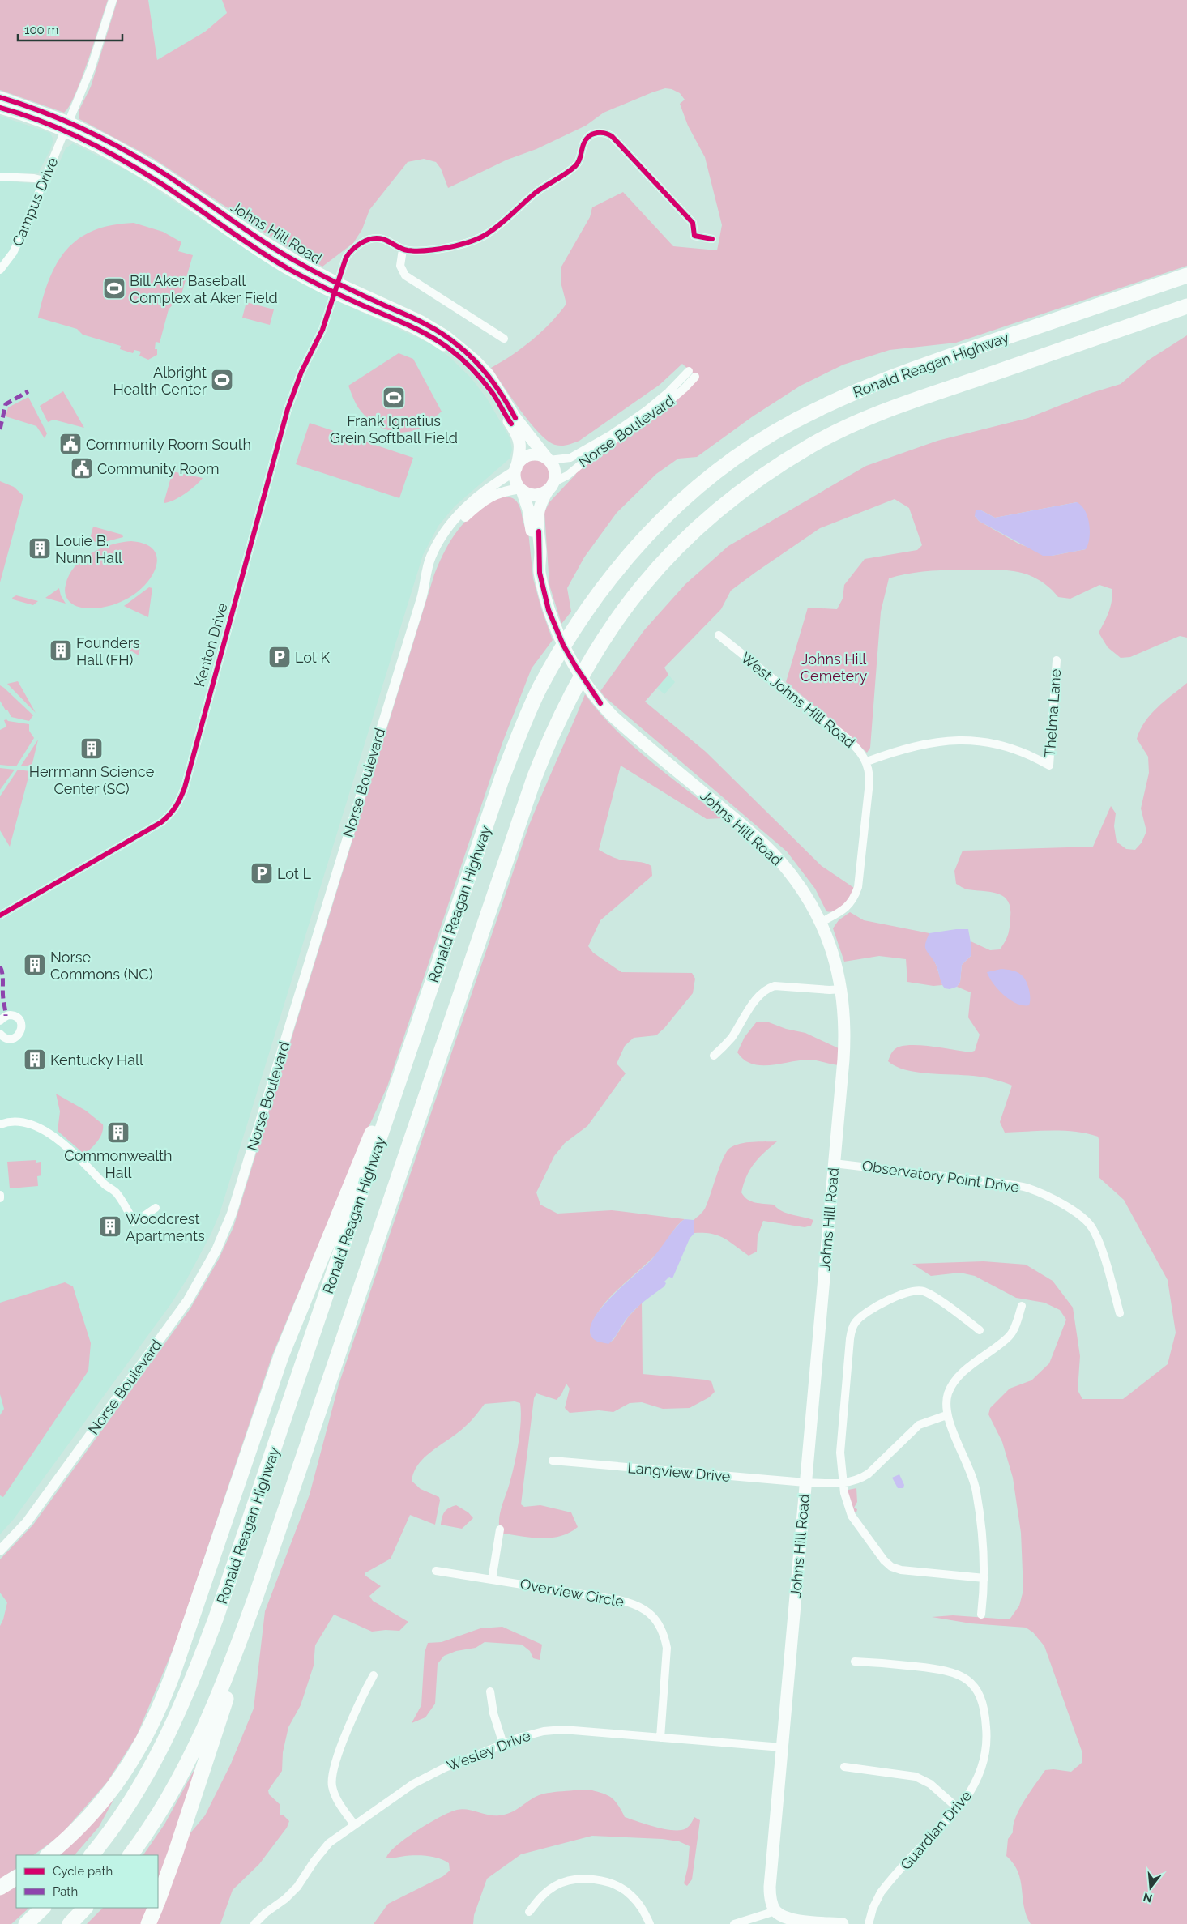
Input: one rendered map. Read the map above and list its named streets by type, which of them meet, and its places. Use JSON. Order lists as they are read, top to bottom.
{
  "streets": {
    "highway": ["Ronald Reagan Highway"],
    "main road": ["Johns Hill Road"],
    "street": [
      "Campus Drive",
      "Norse Boulevard",
      "Kenton Drive",
      "West Johns Hill Road",
      "Thelma Lane",
      "Observatory Point Drive",
      "Langview Drive",
      "Overview Circle",
      "Wesley Drive",
      "Guardian Drive"
    ]
  },
  "crossings": [
    ["Campus Drive", "Johns Hill Road"],
    ["Johns Hill Road", "Norse Boulevard"],
    ["Johns Hill Road", "Kenton Drive"],
    ["Johns Hill Road", "West Johns Hill Road"],
    ["Johns Hill Road", "Observatory Point Drive"],
    ["Johns Hill Road", "Langview Drive"],
    ["Johns Hill Road", "Wesley Drive"],
    ["West Johns Hill Road", "Thelma Lane"],
    ["Overview Circle", "Wesley Drive"]
  ],
  "parks": ["Johns Hill Cemetery"],
  "places": {
    "sports": ["Bill Aker Baseball Complex at Aker Field", "Albright Health Center", "Frank Ignatius Grein Softball Field"],
    "public building": ["Community Room South", "Community Room"],
    "building": [
      "Louie B. Nunn Hall",
      "Founders Hall (FH)",
      "Herrmann Science Center (SC)",
      "Norse Commons (NC)",
      "Kentucky Hall",
      "Commonwealth Hall",
      "Woodcrest Apartments"
    ],
    "parking": ["Lot K", "Lot L"]
  },
  "legend": ["Cycle path", "Path"],
  "scale_bar": "100 m",
  "north": "bottom"
}
